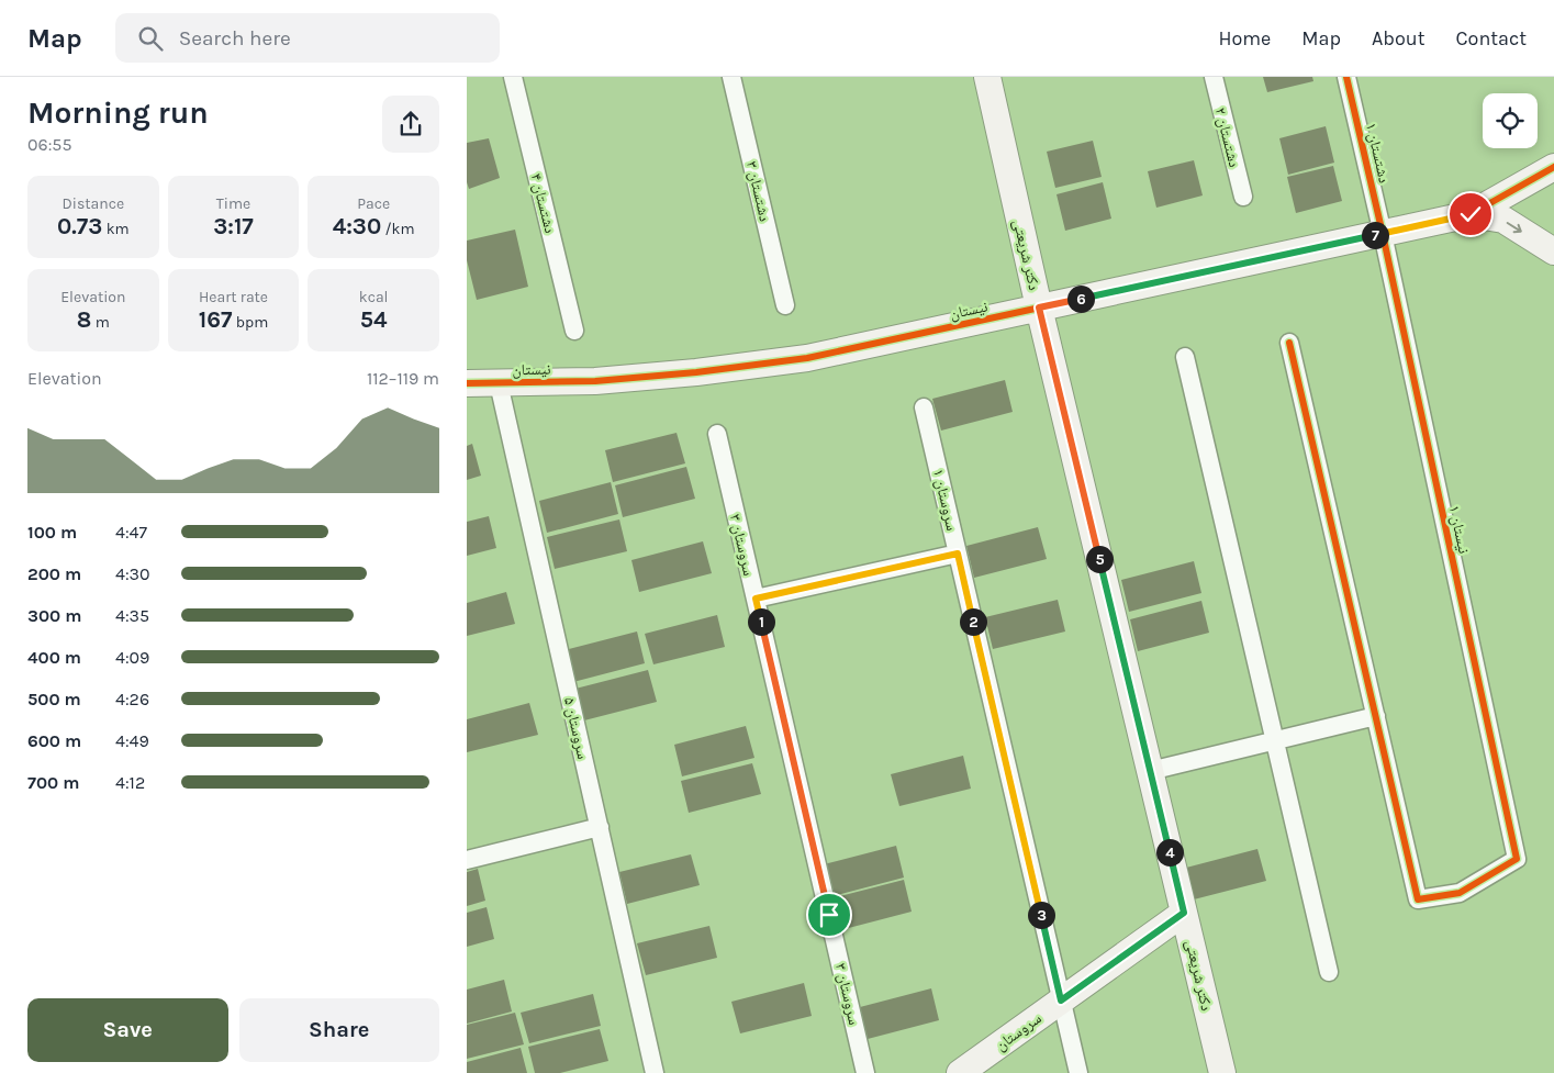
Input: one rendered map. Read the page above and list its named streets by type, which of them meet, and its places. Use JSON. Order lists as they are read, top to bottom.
{
  "streets": {
    "street": [
      "دشتستان ۲",
      "دشتستان ۱",
      "دشتستان ۳",
      "دشتستان ۴",
      "دکتر شریعتی",
      "نیستان",
      "سروستان ۱",
      "نیستان ۱",
      "سروستان ۳",
      "سروستان ۵",
      "سروستان"
    ]
  },
  "crossings": [
    ["دشتستان ۱", "نیستان"],
    ["دشتستان ۱", "نیستان ۱"],
    ["دکتر شریعتی", "نیستان"],
    ["دکتر شریعتی", "سروستان"],
    ["نیستان", "نیستان ۱"],
    ["نیستان", "سروستان ۵"],
    ["سروستان ۱", "سروستان"]
  ],
  "page": {
    "header": "Map",
    "search": "Search here",
    "nav": [
      "Home",
      "Map",
      "About",
      "Contact"
    ],
    "heading": ["Morning run", "06:55"],
    "stats": [
      ["Distance", "0.73 km"],
      ["Time", "3:17"],
      ["Pace", "4:30 /km"],
      ["Elevation", "8 m"],
      ["Heart rate", "167 bpm"],
      ["kcal", "54"]
    ],
    "pins": [
      "7",
      "6",
      "5",
      "1",
      "2",
      "4",
      "3"
    ],
    "chart": ["Elevation", "112–119 m"],
    "list": [
      {
        "name": "100 m",
        "note": "4:47"
      },
      {
        "name": "200 m",
        "note": "4:30"
      },
      {
        "name": "300 m",
        "note": "4:35"
      },
      {
        "name": "400 m",
        "note": "4:09"
      },
      {
        "name": "500 m",
        "note": "4:26"
      },
      {
        "name": "600 m",
        "note": "4:49"
      },
      {
        "name": "700 m",
        "note": "4:12"
      }
    ],
    "buttons": ["Save", "Share"]
  }
}
